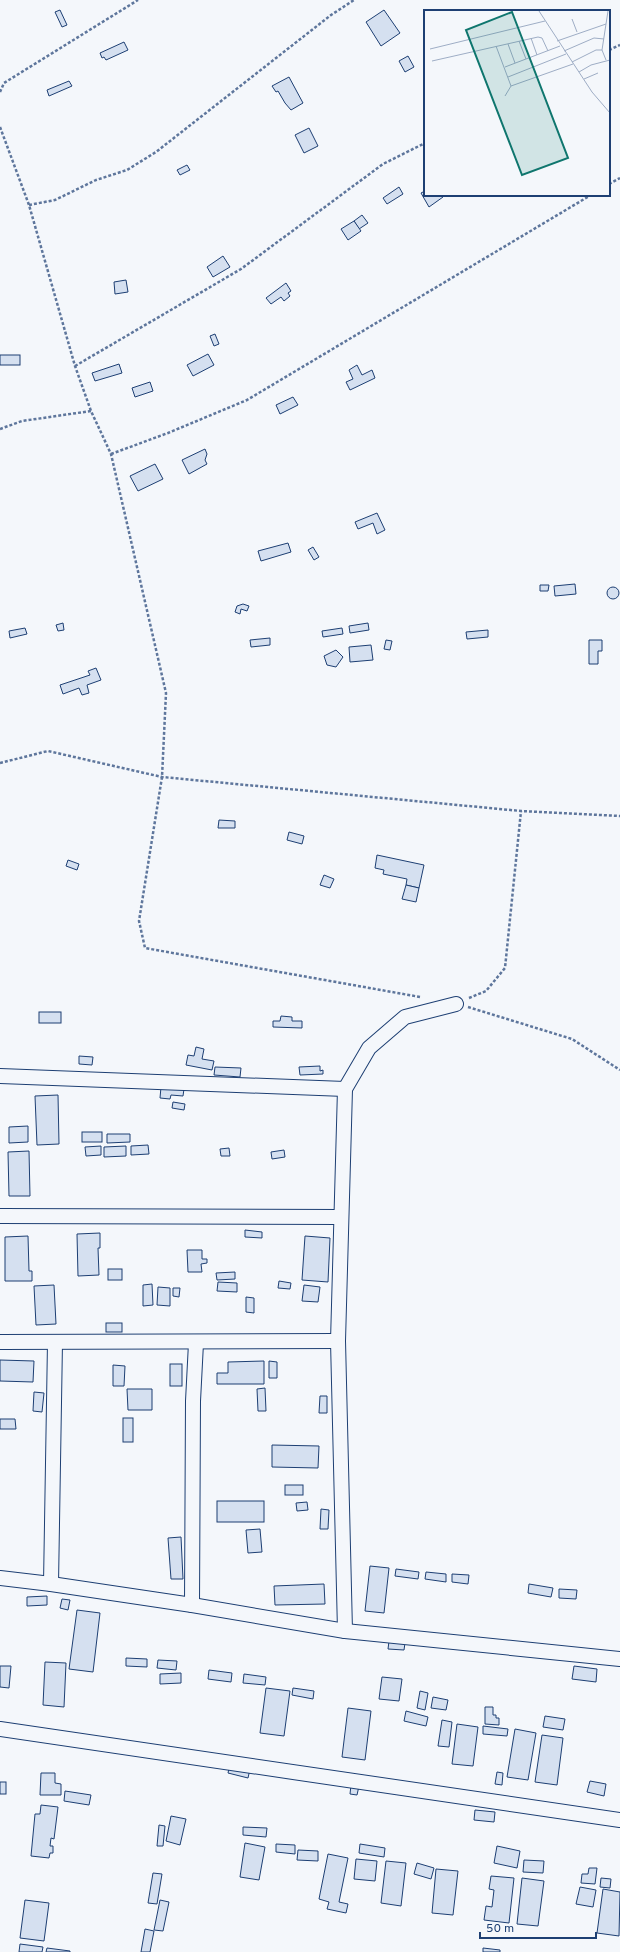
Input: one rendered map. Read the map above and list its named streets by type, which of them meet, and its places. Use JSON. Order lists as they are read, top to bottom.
{
  "scale_bar": "50 m"
}
